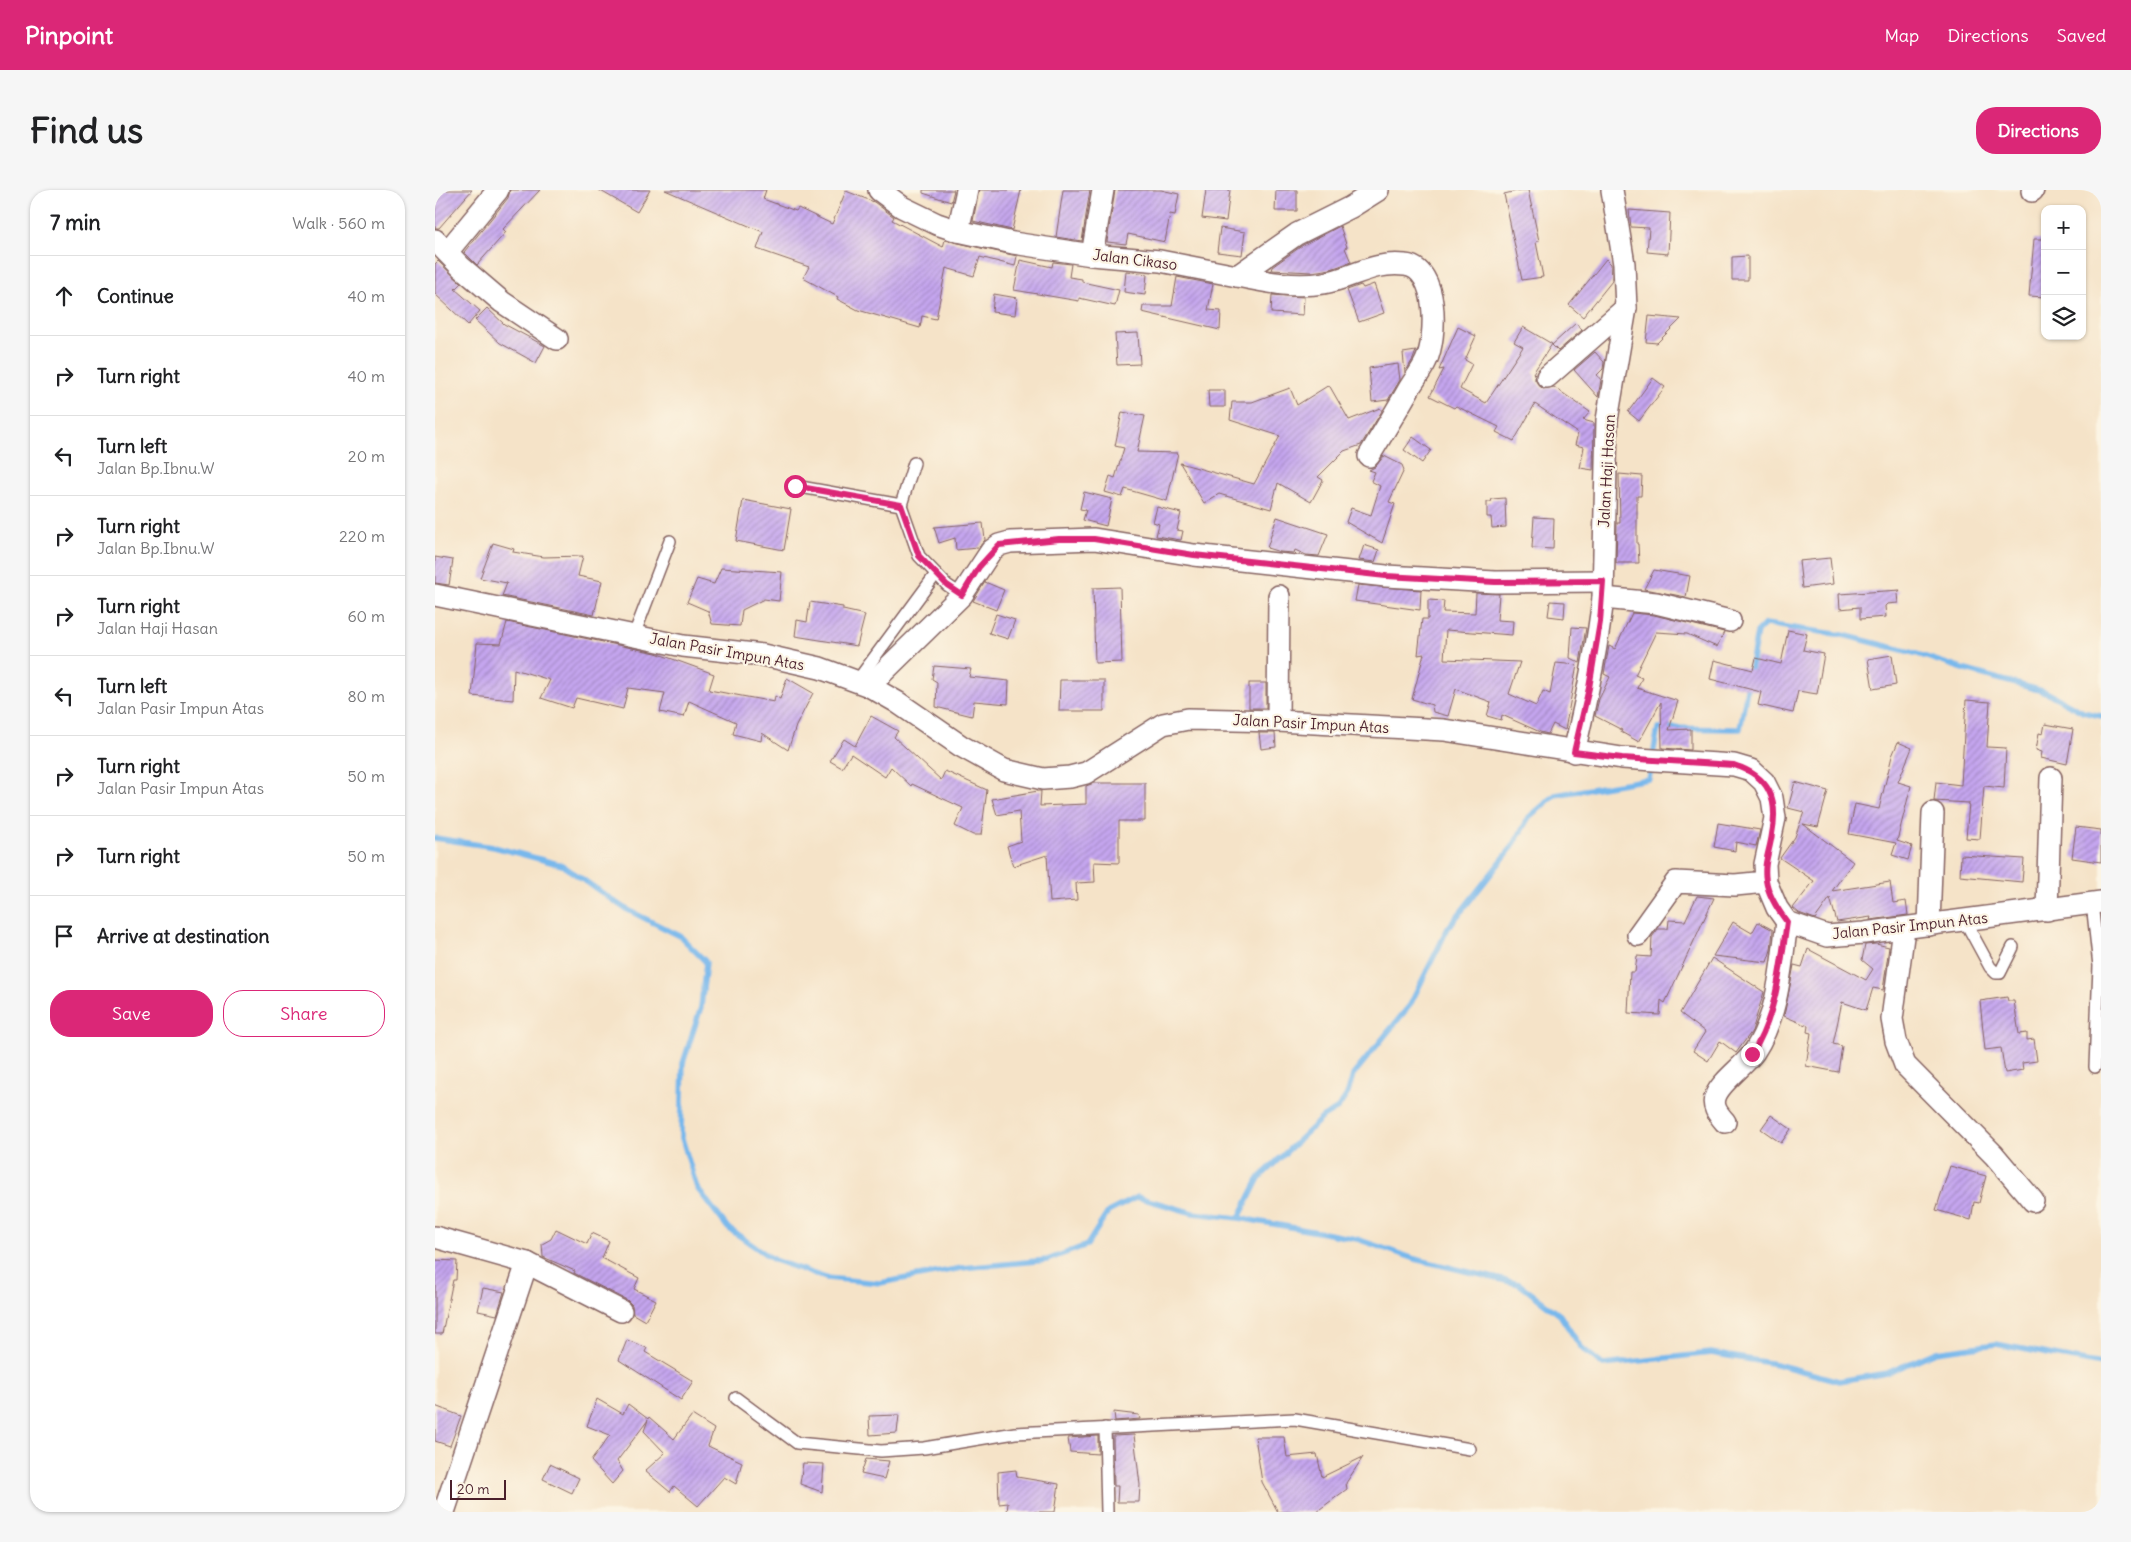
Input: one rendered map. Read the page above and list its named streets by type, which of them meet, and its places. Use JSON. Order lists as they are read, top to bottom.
{
  "streets": {
    "street": ["Jalan Cikaso", "Jalan Haji Hasan", "Jalan Pasir Impun Atas"]
  },
  "crossings": [
    ["Jalan Haji Hasan", "Jalan Pasir Impun Atas"]
  ],
  "scale_bar": "20 m",
  "page": {
    "header": "Pinpoint",
    "nav": ["Map", "Directions", "Saved"],
    "buttons": [
      "Directions",
      ["Save", "Share"]
    ],
    "title": "Find us",
    "heading": ["7 min", "Walk · 560 m"],
    "map_buttons": ["+", "−"],
    "list": [
      ["Continue", "40 m"],
      ["Turn right", "40 m"],
      ["Turn left", "Jalan Bp.Ibnu.W", "20 m"],
      ["Turn right", "Jalan Bp.Ibnu.W", "220 m"],
      ["Turn right", "Jalan Haji Hasan", "60 m"],
      ["Turn left", "Jalan Pasir Impun Atas", "80 m"],
      ["Turn right", "Jalan Pasir Impun Atas", "50 m"],
      ["Turn right", "50 m"],
      "Arrive at destination"
    ],
    "scale": "20 m"
  }
}
